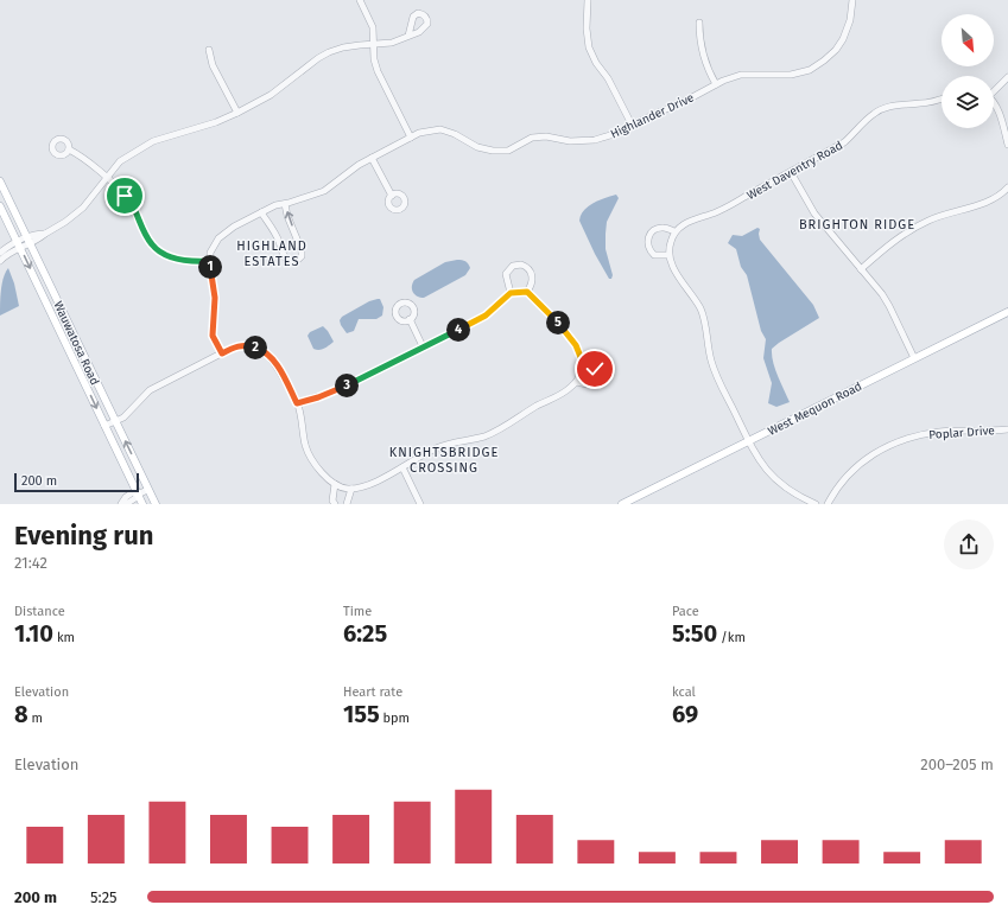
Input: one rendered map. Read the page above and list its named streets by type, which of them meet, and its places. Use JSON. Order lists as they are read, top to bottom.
{
  "streets": {
    "main road": ["Wauwatosa Road", "West Mequon Road"],
    "street": ["Highlander Drive", "West Daventry Road", "Poplar Drive"]
  },
  "districts": ["BRIGHTON RIDGE", "HIGHLAND ESTATES", "KNIGHTSBRIDGE CROSSING"],
  "scale_bar": "200 m",
  "north": "bottom right",
  "page": {
    "pins": [
      "1",
      "5",
      "4",
      "2",
      "3"
    ],
    "scale": "200 m",
    "heading": ["Evening run", "21:42"],
    "stats": [
      ["Distance", "1.10 km"],
      ["Time", "6:25"],
      ["Pace", "5:50 /km"],
      ["Elevation", "8 m"],
      ["Heart rate", "155 bpm"],
      ["kcal", "69"]
    ],
    "chart": ["Elevation", "200–205 m"],
    "list": [
      {
        "name": "200 m",
        "note": "5:25"
      }
    ]
  }
}
